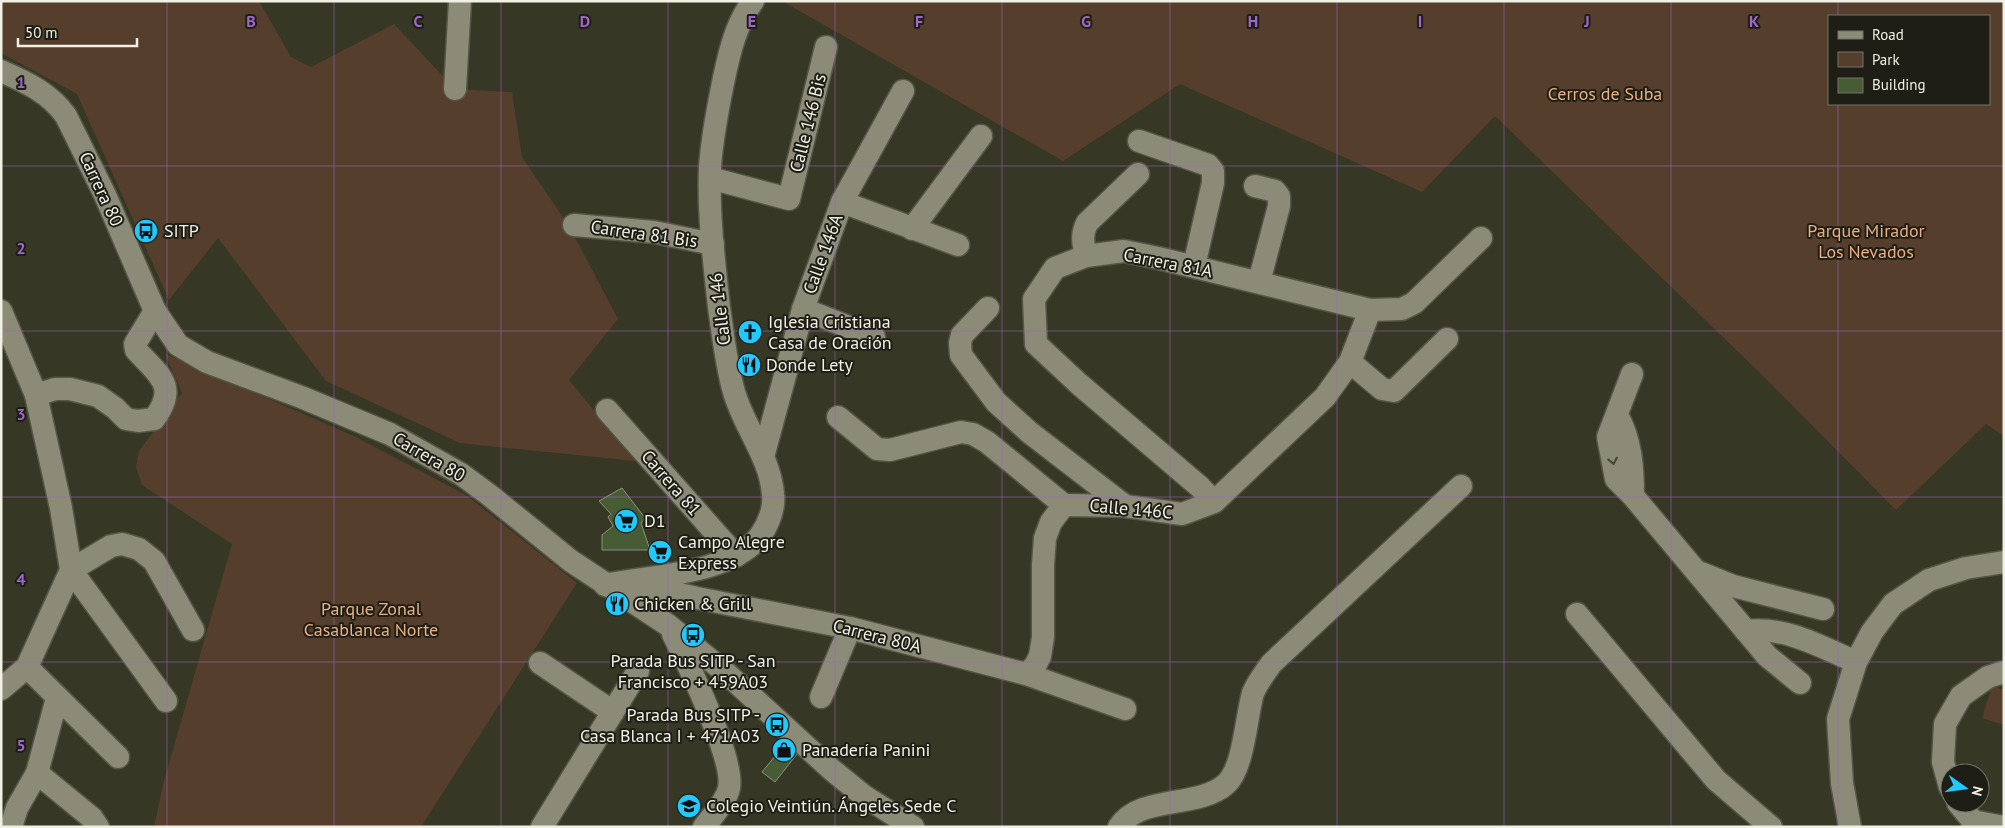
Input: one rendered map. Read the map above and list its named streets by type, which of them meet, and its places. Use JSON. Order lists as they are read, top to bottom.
{
  "streets": {
    "street": [
      "Calle 146 Bis",
      "Carrera 80",
      "Carrera 81 Bis",
      "Calle 146A",
      "Carrera 81A",
      "Calle 146",
      "Carrera 81",
      "Calle 146C",
      "Carrera 80A"
    ]
  },
  "crossings": [
    ["Calle 146 Bis", "Calle 146"],
    ["Carrera 80", "Calle 146"],
    ["Carrera 80", "Carrera 80A"],
    ["Carrera 81 Bis", "Calle 146"],
    ["Calle 146A", "Calle 146"],
    ["Carrera 81A", "Calle 146C"],
    ["Calle 146", "Carrera 81"],
    ["Calle 146", "Carrera 80A"],
    ["Calle 146C", "Carrera 80A"]
  ],
  "parks": ["Cerros de Suba", "Parque Mirador Los Nevados", "Parque Zonal Casablanca Norte"],
  "places": {
    "bus stop": ["SITP", "Parada Bus SITP - San Francisco + 459A03", "Parada Bus SITP - Casa Blanca I + 471A03"],
    "church": ["Iglesia Cristiana Casa de Oración"],
    "restaurant": ["Donde Lety", "Chicken & Grill"],
    "supermarket": ["D1", "Campo Alegre Express"],
    "shop": ["Panadería Panini"],
    "school or university": ["Colegio Veintiún. Ángeles Sede C"]
  },
  "legend": ["Road", "Park", "Building"],
  "scale_bar": "50 m",
  "north": "right",
  "grid": {
    "columns": [
      "B",
      "C",
      "D",
      "E",
      "F",
      "G",
      "H",
      "I",
      "J",
      "K"
    ],
    "rows": [
      "1",
      "2",
      "3",
      "4",
      "5"
    ]
  }
}
